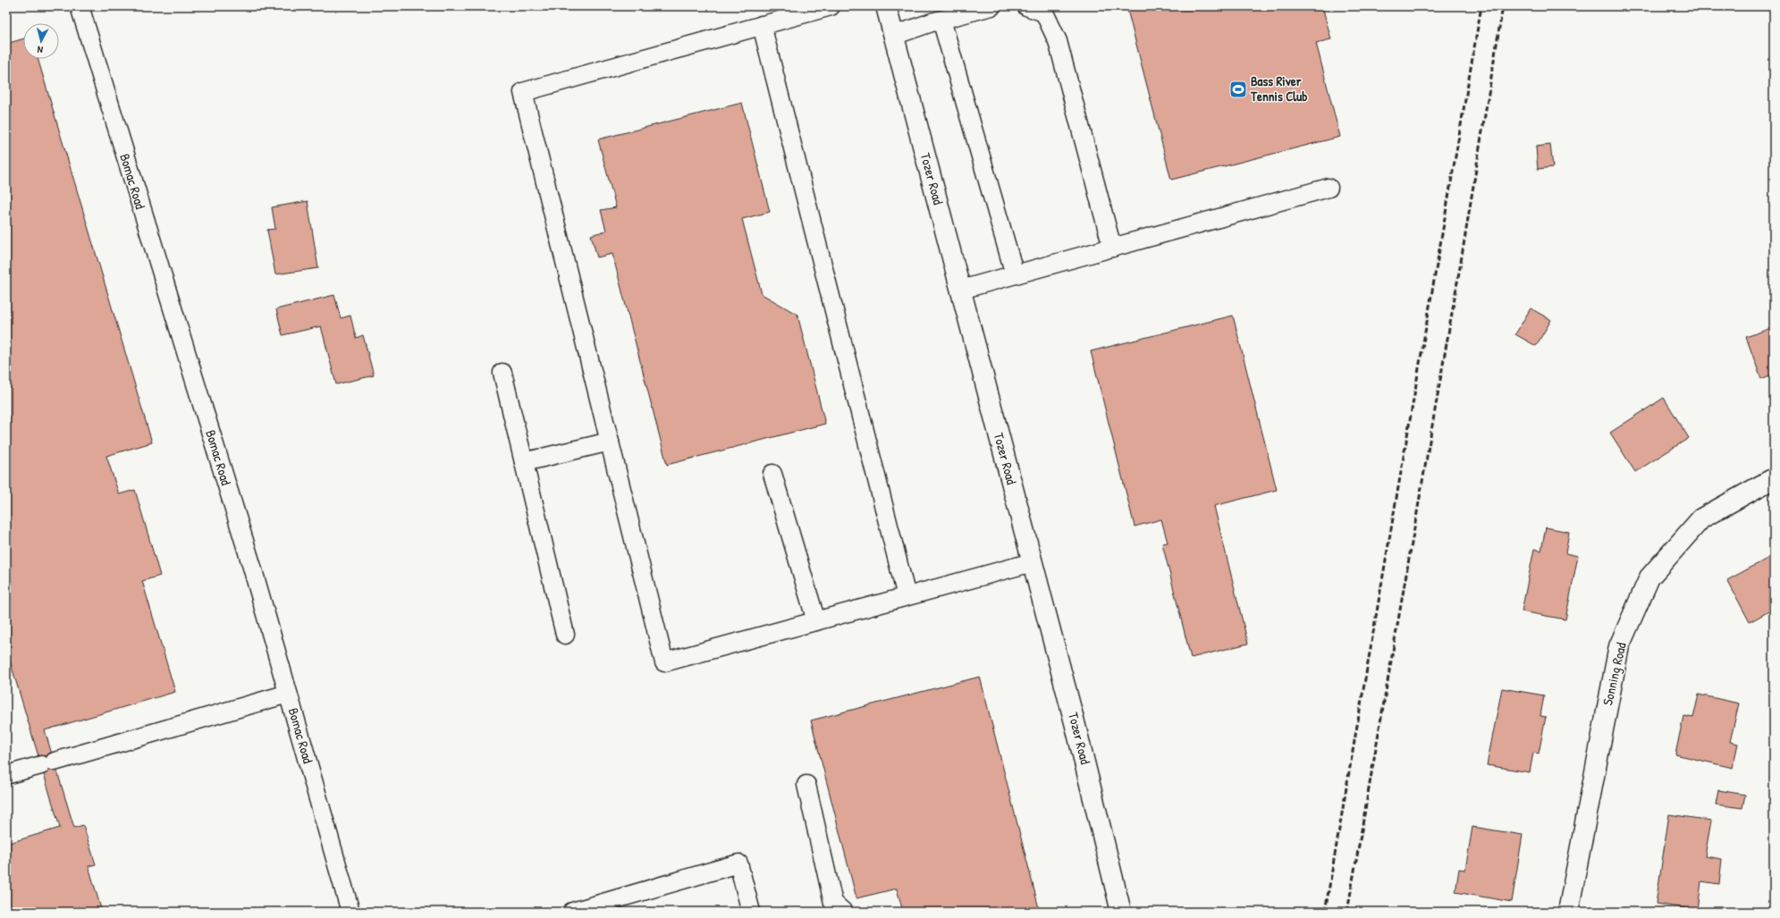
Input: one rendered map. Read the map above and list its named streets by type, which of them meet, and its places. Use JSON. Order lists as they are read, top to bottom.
{
  "streets": {
    "main road": ["Tozer Road", "Sonning Road"],
    "lane": ["Bomac Road"]
  },
  "places": {
    "sports": ["Bass River Tennis Club"]
  },
  "north": "bottom"
}
